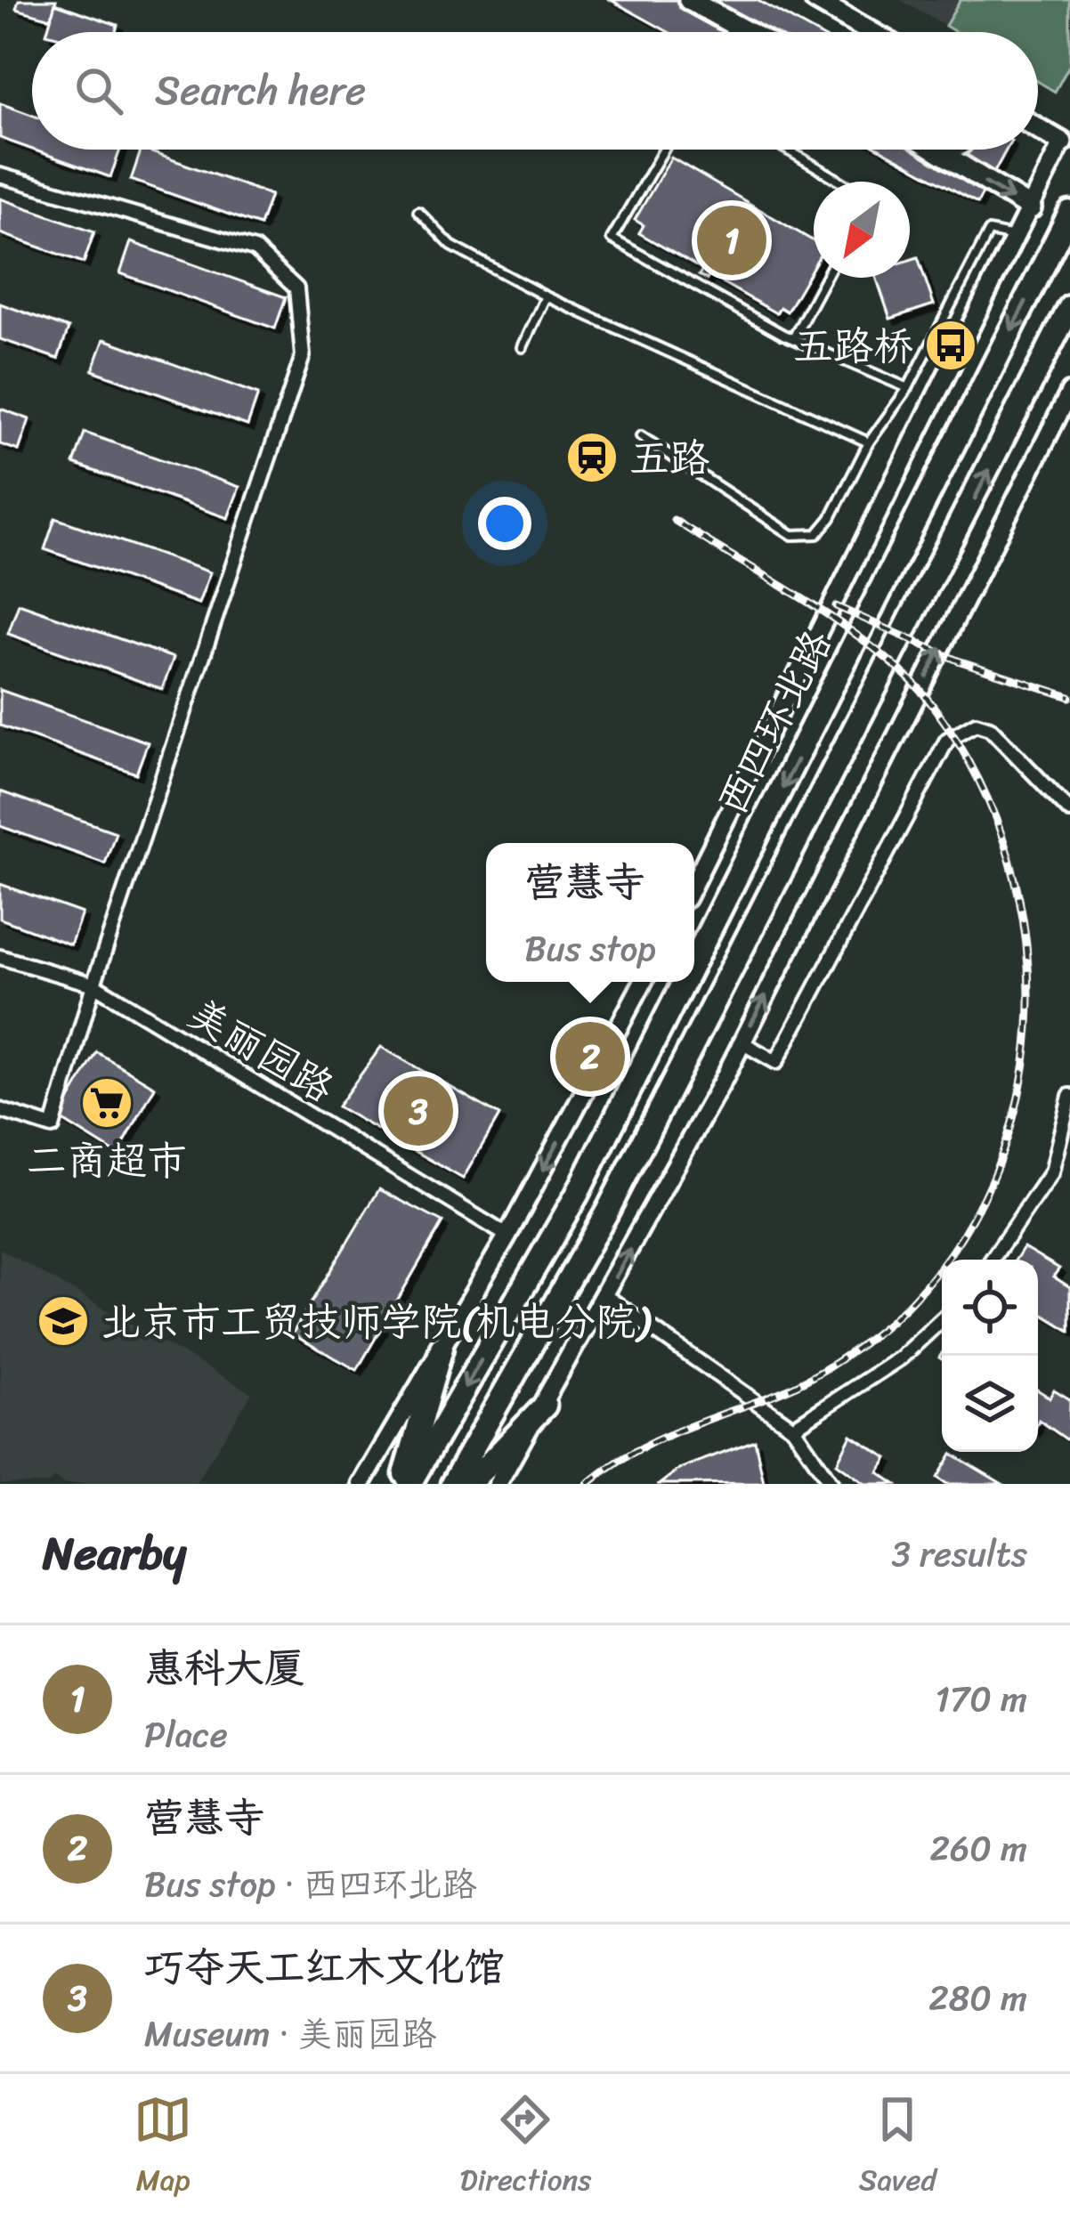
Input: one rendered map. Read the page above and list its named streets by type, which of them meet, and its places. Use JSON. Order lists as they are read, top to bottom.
{
  "streets": {
    "highway": ["西四环北路"],
    "street": ["美丽园路"]
  },
  "places": {
    "bus stop": ["五路桥"],
    "station": ["五路"],
    "supermarket": ["二商超市"],
    "school or university": ["北京市工贸技师学院(机电分院)"]
  },
  "north": "bottom left",
  "page": {
    "search": "Search here",
    "pins": ["1", "2", "3"],
    "popup": ["营慧寺", "Bus stop"],
    "heading": ["Nearby", "3 results"],
    "list": [
      {
        "mark": "1",
        "name": "惠科大厦",
        "note": "Place",
        "value": "170 m"
      },
      {
        "mark": "2",
        "name": "营慧寺",
        "note": "Bus stop · 西四环北路",
        "value": "260 m"
      },
      {
        "mark": "3",
        "name": "巧夺天工红木文化馆",
        "note": "Museum · 美丽园路",
        "value": "280 m"
      }
    ],
    "nav": ["Map", "Directions", "Saved"]
  }
}
